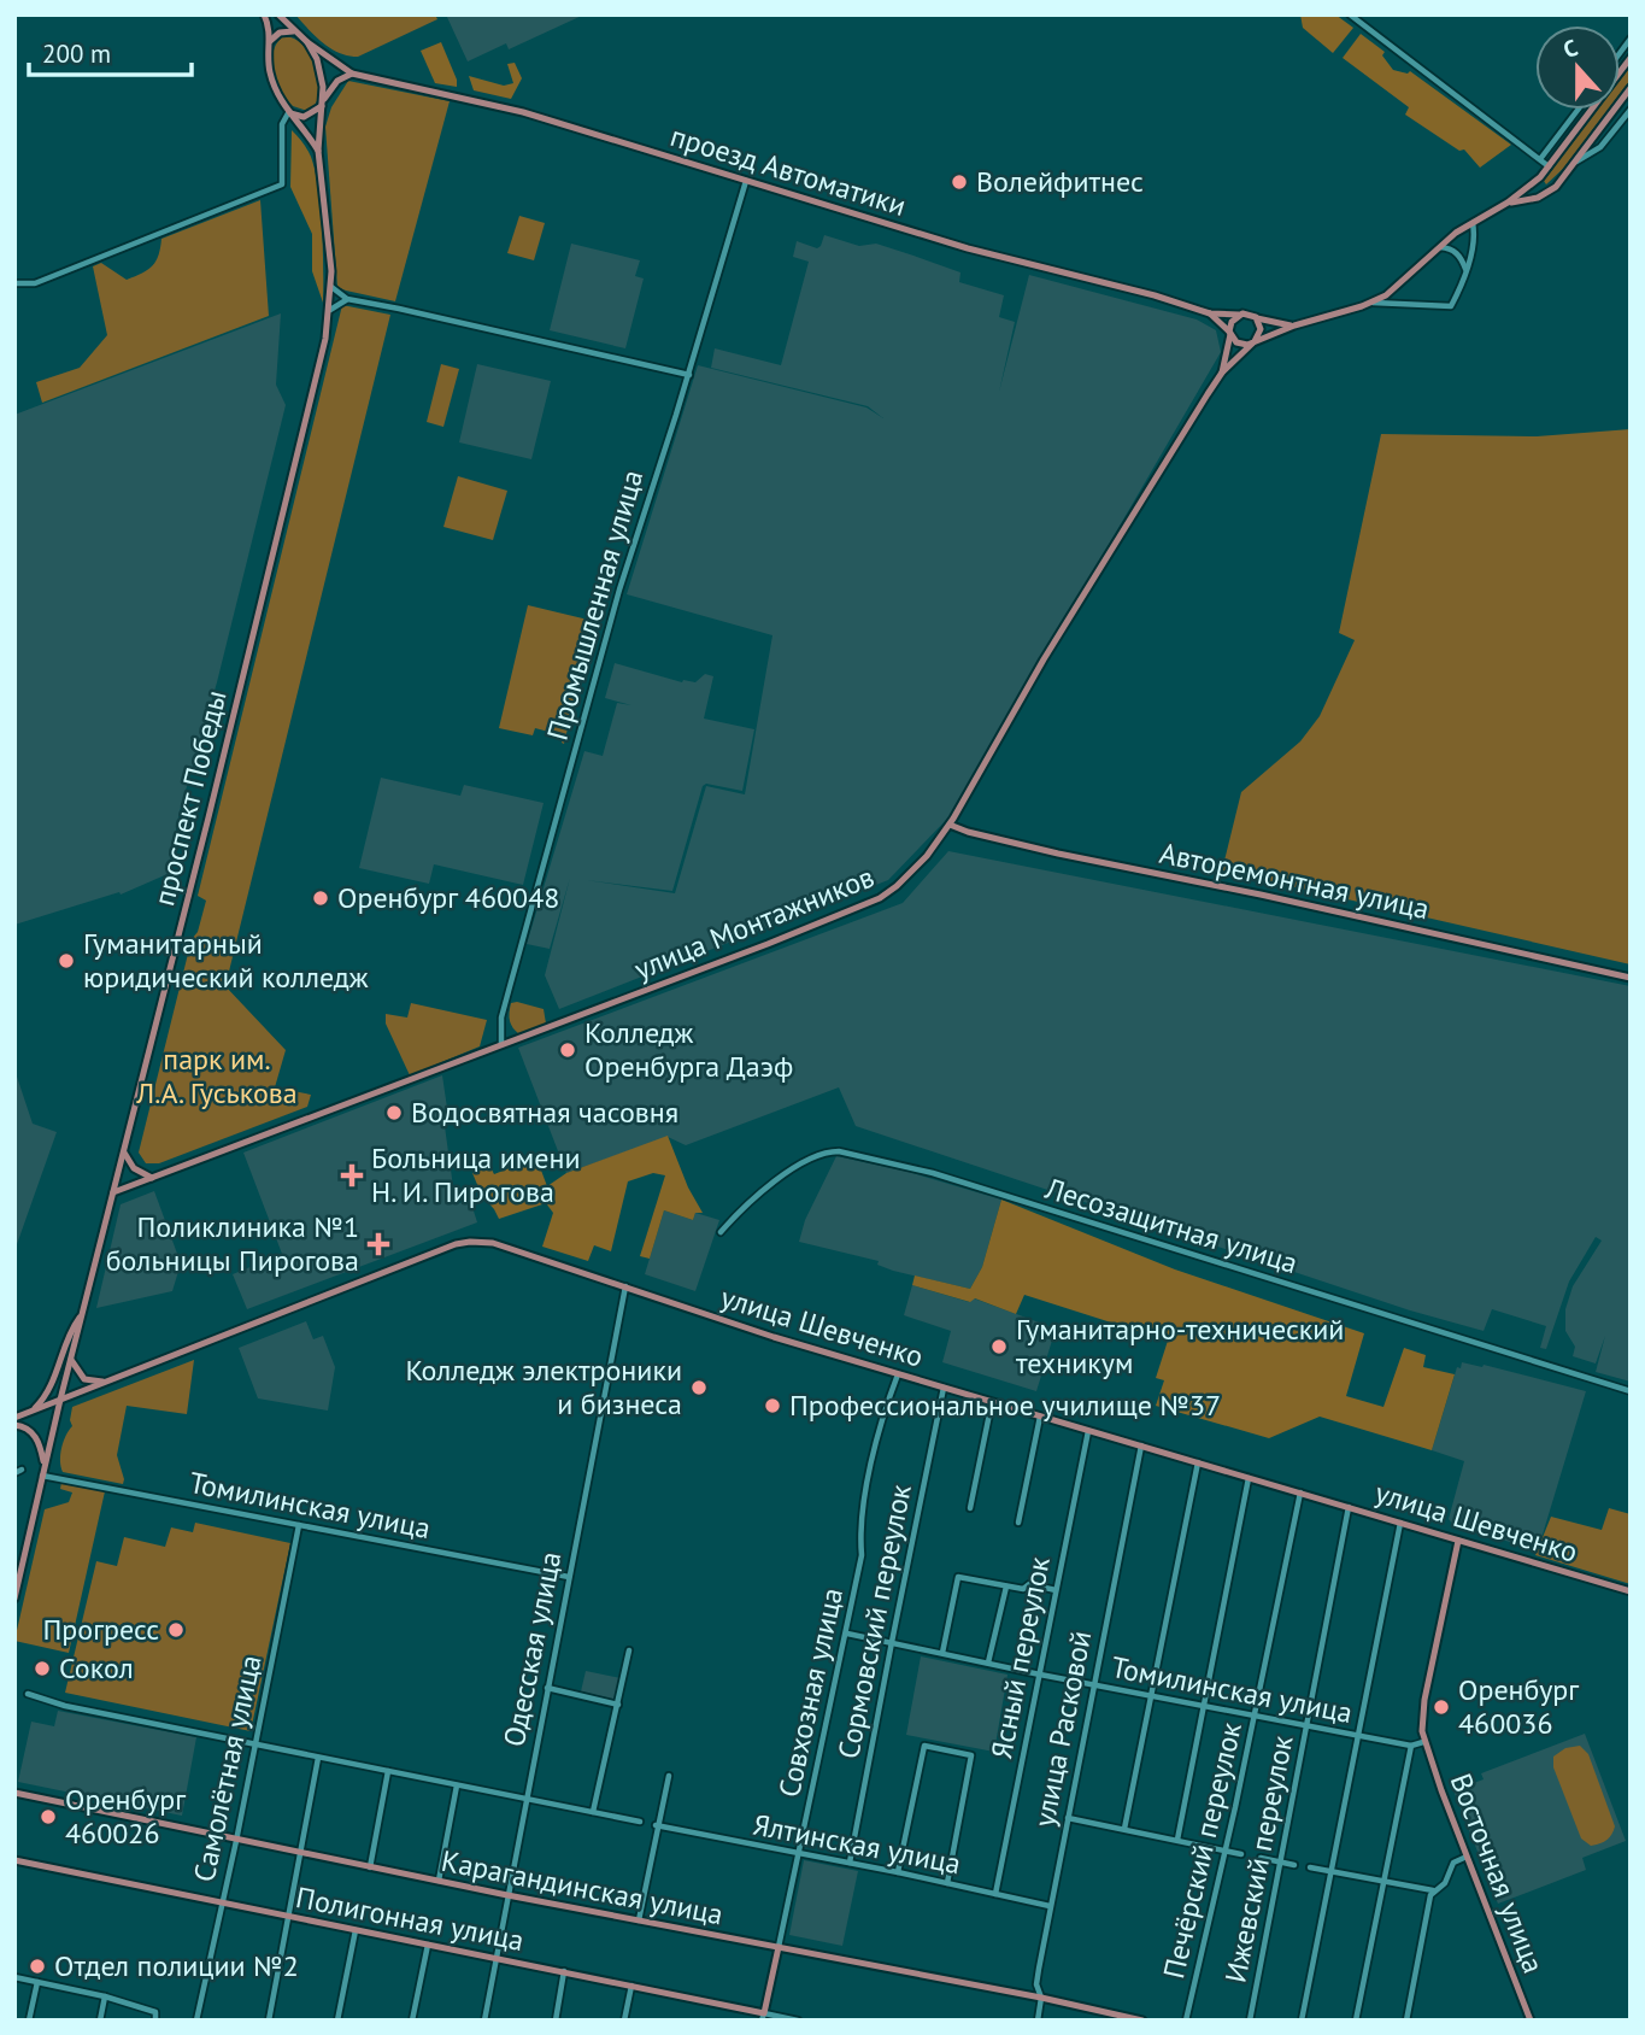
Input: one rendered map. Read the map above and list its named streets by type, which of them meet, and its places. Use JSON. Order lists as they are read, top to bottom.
{
  "streets": {
    "main road": [
      "проезд Автоматики",
      "проспект Победы",
      "Авторемонтная улица",
      "улица Монтажников",
      "улица Шевченко",
      "Совхозная улица",
      "Восточная улица",
      "Карагандинская улица",
      "Полигонная улица"
    ],
    "street": [
      "Промышленная улица",
      "Лесозащитная улица",
      "Томилинская улица",
      "Сормовский переулок",
      "Одесская улица",
      "Ясный переулок",
      "улица Расковой",
      "Самолётная улица",
      "Ялтинская улица",
      "Печёрский переулок",
      "Ижевский переулок"
    ]
  },
  "crossings": [
    ["проезд Автоматики", "Промышленная улица"],
    ["проезд Автоматики", "улица Монтажников"],
    ["Промышленная улица", "улица Монтажников"],
    ["проспект Победы", "улица Монтажников"],
    ["проспект Победы", "улица Шевченко"],
    ["проспект Победы", "Томилинская улица"],
    ["Авторемонтная улица", "улица Монтажников"],
    ["улица Шевченко", "Сормовский переулок"],
    ["улица Шевченко", "Одесская улица"],
    ["улица Шевченко", "Ясный переулок"],
    ["улица Шевченко", "Совхозная улица"],
    ["улица Шевченко", "улица Расковой"],
    ["улица Шевченко", "Печёрский переулок"],
    ["улица Шевченко", "Ижевский переулок"],
    ["Томилинская улица", "Сормовский переулок"],
    ["Томилинская улица", "Одесская улица"],
    ["Томилинская улица", "Ясный переулок"],
    ["Томилинская улица", "Совхозная улица"],
    ["Томилинская улица", "улица Расковой"],
    ["Томилинская улица", "Самолётная улица"],
    ["Томилинская улица", "Печёрский переулок"],
    ["Томилинская улица", "Ижевский переулок"],
    ["Сормовский переулок", "Ялтинская улица"],
    ["Одесская улица", "Карагандинская улица"],
    ["Одесская улица", "Полигонная улица"],
    ["Ясный переулок", "Ялтинская улица"],
    ["Совхозная улица", "Ялтинская улица"],
    ["Совхозная улица", "Карагандинская улица"],
    ["Совхозная улица", "Полигонная улица"],
    ["улица Расковой", "Ялтинская улица"],
    ["улица Расковой", "Карагандинская улица"],
    ["Самолётная улица", "Карагандинская улица"],
    ["Самолётная улица", "Полигонная улица"]
  ],
  "parks": ["парк им. Л.А. Гуськова"],
  "places": {
    "other": [
      "Волейфитнес",
      "Оренбург 460048",
      "Гуманитарный юридический колледж",
      "Колледж Оренбурга Даэф",
      "Водосвятная часовня",
      "Гуманитарно-технический техникум",
      "Колледж электроники и бизнеса",
      "Профессиональное училище №37",
      "Прогресс",
      "Сокол",
      "Оренбург 460036",
      "Оренбург 460026",
      "Отдел полиции №2"
    ],
    "health": ["Больница имени Н. И. Пирогова", "Поликлиника №1 больницы Пирогова"]
  },
  "scale_bar": "200 m",
  "north": "top"
}
